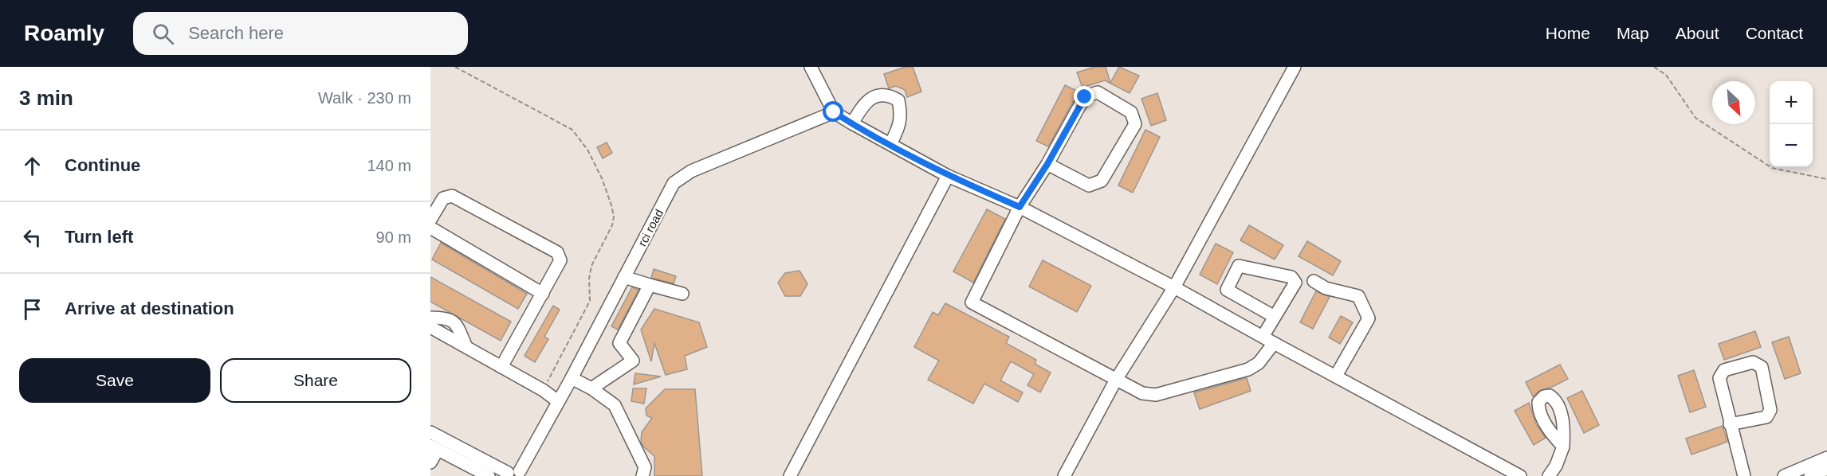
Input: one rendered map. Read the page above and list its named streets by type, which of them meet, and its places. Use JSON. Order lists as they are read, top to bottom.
{
  "streets": {
    "lane": ["rci road"]
  },
  "north": "bottom right",
  "page": {
    "header": "Roamly",
    "search": "Search here",
    "nav": [
      "Home",
      "Map",
      "About",
      "Contact"
    ],
    "heading": ["3 min", "Walk · 230 m"],
    "map_buttons": ["+", "−"],
    "list": [
      ["Continue", "140 m"],
      ["Turn left", "90 m"],
      "Arrive at destination"
    ],
    "buttons": ["Save", "Share"]
  }
}
